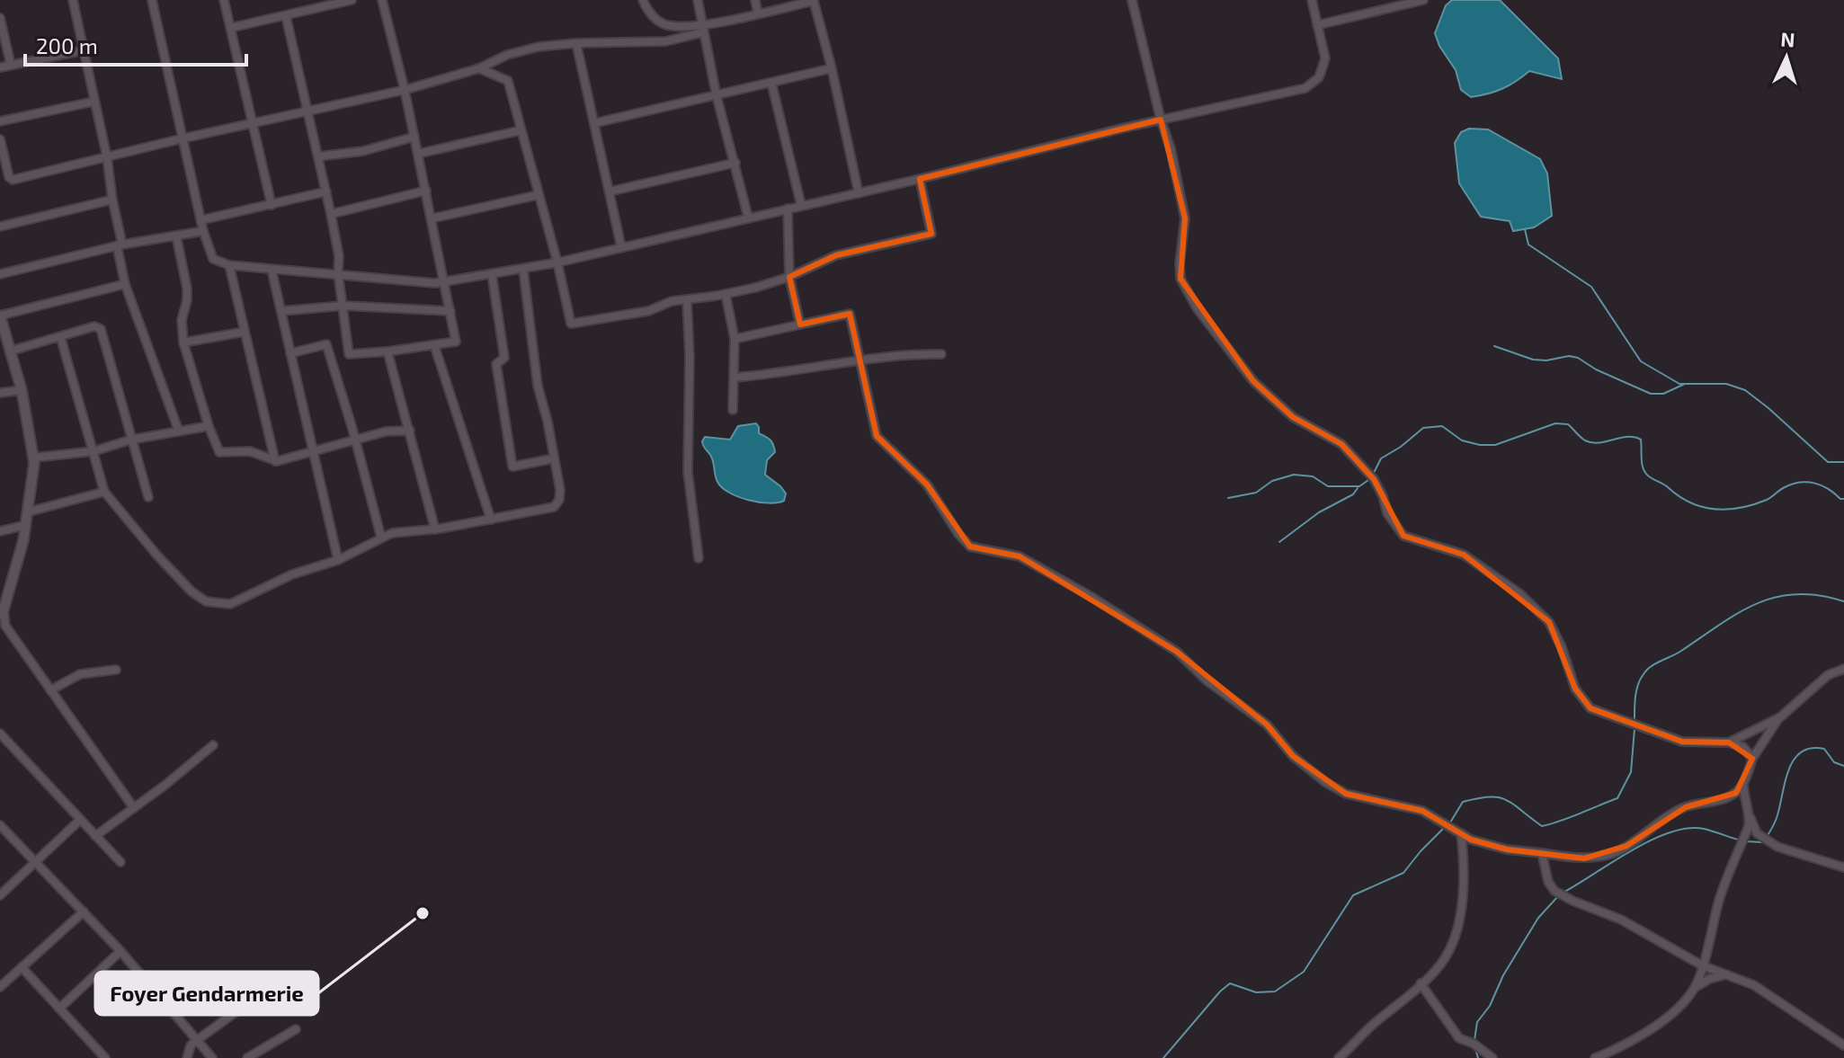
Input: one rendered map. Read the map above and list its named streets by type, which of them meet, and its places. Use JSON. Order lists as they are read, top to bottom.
{
  "places": ["Foyer Gendarmerie"],
  "scale_bar": "200 m",
  "north": "top"
}
